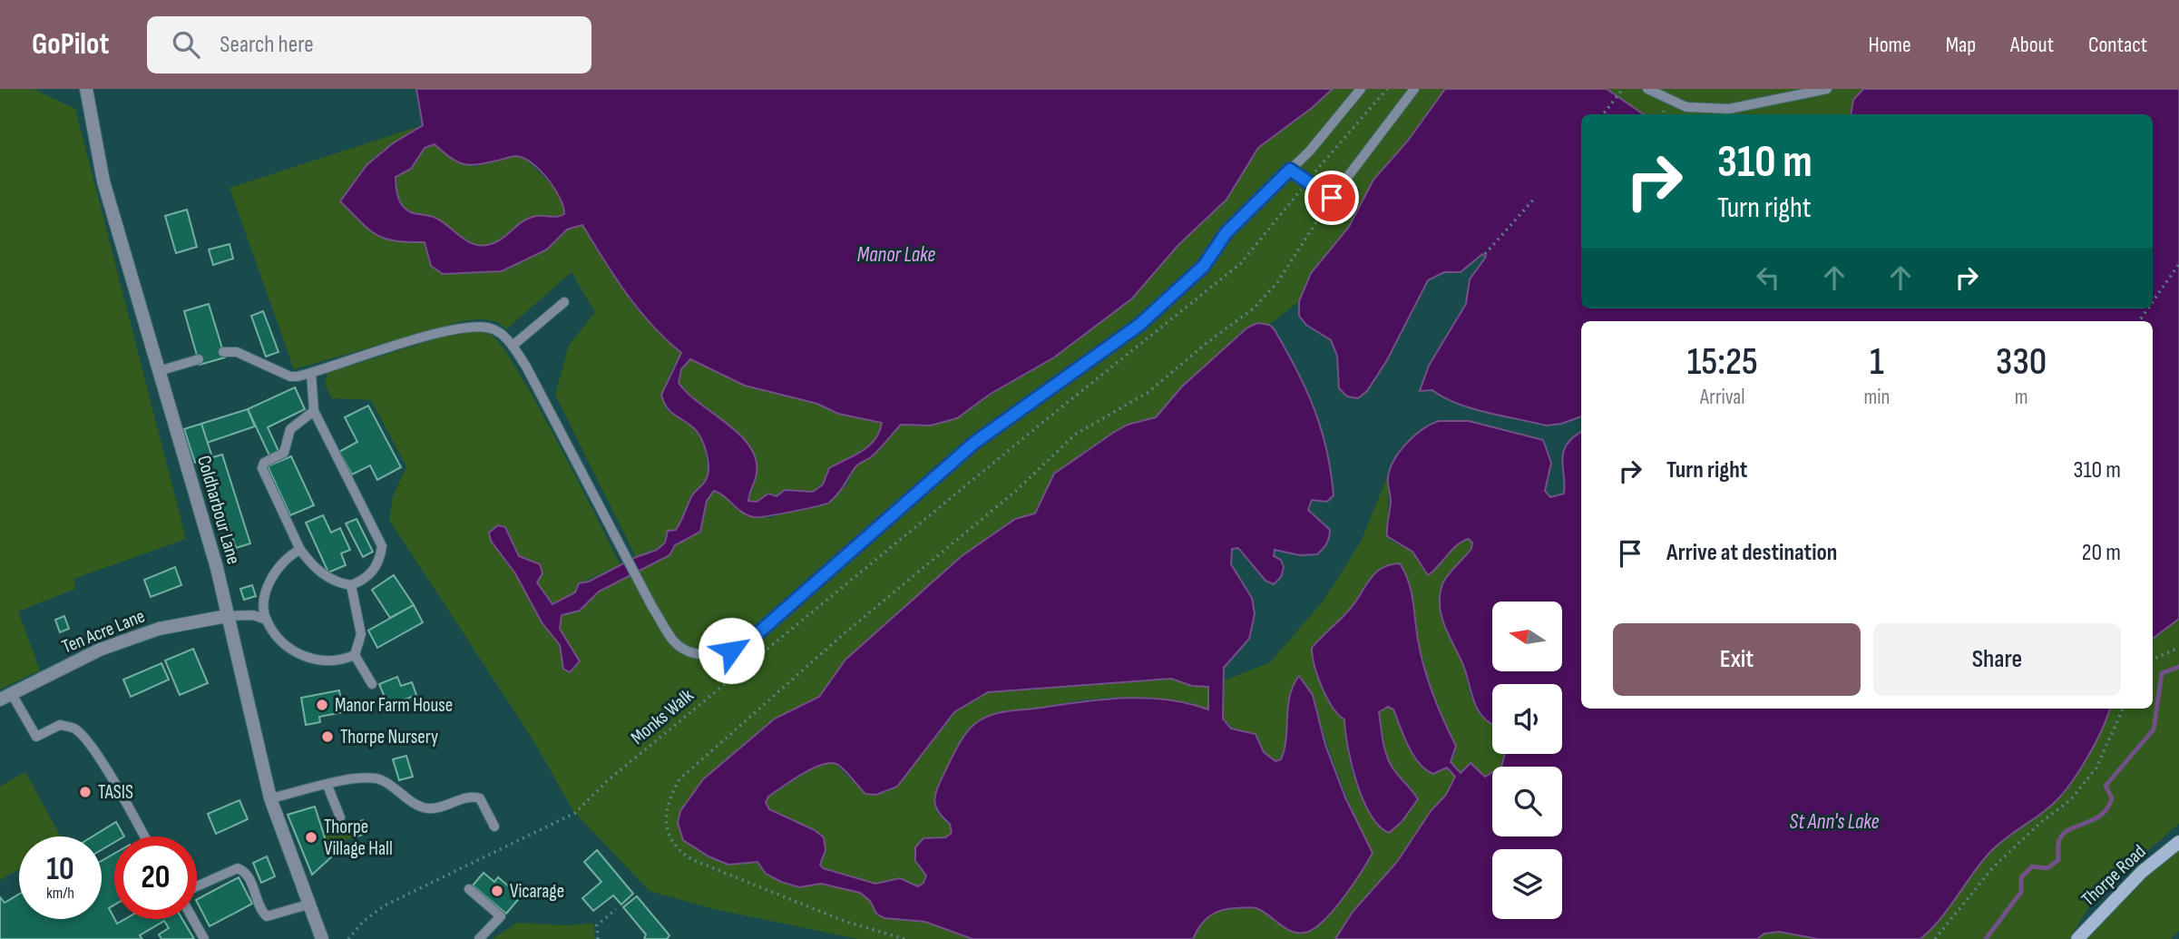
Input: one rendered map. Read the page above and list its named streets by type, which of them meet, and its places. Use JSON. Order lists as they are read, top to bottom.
{
  "streets": {
    "main road": ["Thorpe Road"],
    "street": ["Coldharbour Lane", "Ten Acre Lane"],
    "path": ["Monks Walk"]
  },
  "crossings": [
    ["Coldharbour Lane", "Ten Acre Lane"]
  ],
  "water": ["Manor Lake", "St Ann's Lake"],
  "places": [
    "Manor Farm House",
    "Thorpe Nursery",
    "TASIS",
    "Thorpe Village Hall",
    "Vicarage"
  ],
  "north": "left",
  "page": {
    "header": "GoPilot",
    "search": "Search here",
    "nav": [
      "Home",
      "Map",
      "About",
      "Contact"
    ],
    "turn": ["310 m", "Turn right"],
    "eta": [
      "15:25",
      "Arrival",
      "1",
      "min",
      "330",
      "m"
    ],
    "list": [
      {
        "name": "Turn right",
        "value": "310 m"
      },
      {
        "name": "Arrive at destination",
        "value": "20 m"
      }
    ],
    "buttons": ["Exit", "Share"],
    "speed": "10 km/h",
    "limit": "20"
  }
}
